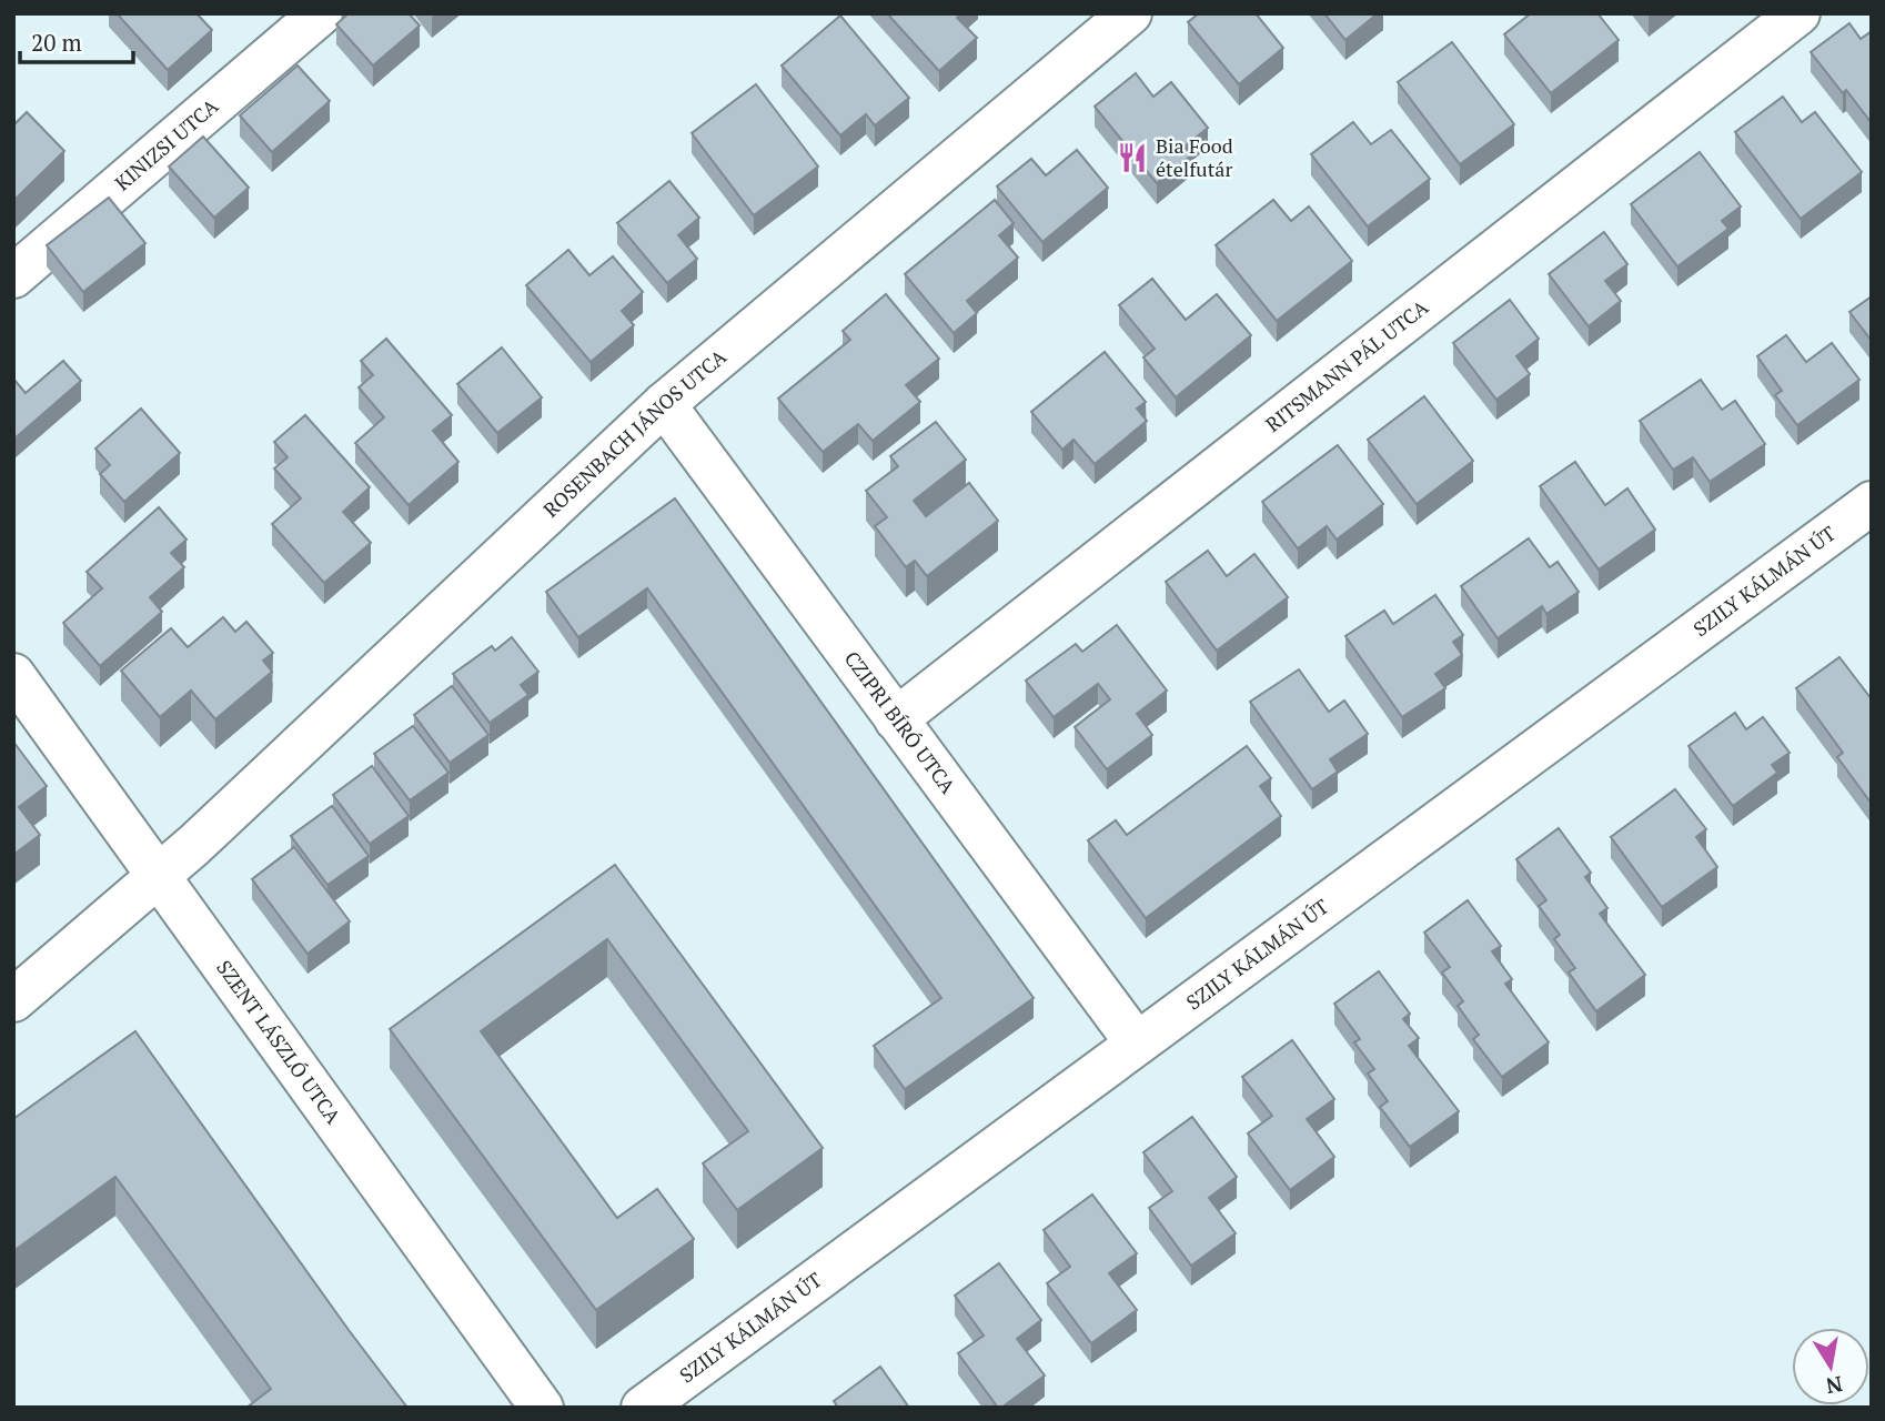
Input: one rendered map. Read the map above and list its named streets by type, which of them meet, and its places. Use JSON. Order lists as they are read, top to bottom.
{
  "streets": {
    "street": [
      "KINIZSI UTCA",
      "RITSMANN PÁL UTCA",
      "ROSENBACH JÁNOS UTCA",
      "SZILY KÁLMÁN ÚT",
      "CZIPRI BÍRÓ UTCA",
      "SZENT LÁSZLÓ UTCA"
    ]
  },
  "crossings": [
    ["RITSMANN PÁL UTCA", "CZIPRI BÍRÓ UTCA"],
    ["ROSENBACH JÁNOS UTCA", "CZIPRI BÍRÓ UTCA"],
    ["ROSENBACH JÁNOS UTCA", "SZENT LÁSZLÓ UTCA"],
    ["SZILY KÁLMÁN ÚT", "CZIPRI BÍRÓ UTCA"]
  ],
  "places": {
    "restaurant": ["Bia Food ételfutár"]
  },
  "scale_bar": "20 m",
  "north": "bottom"
}
